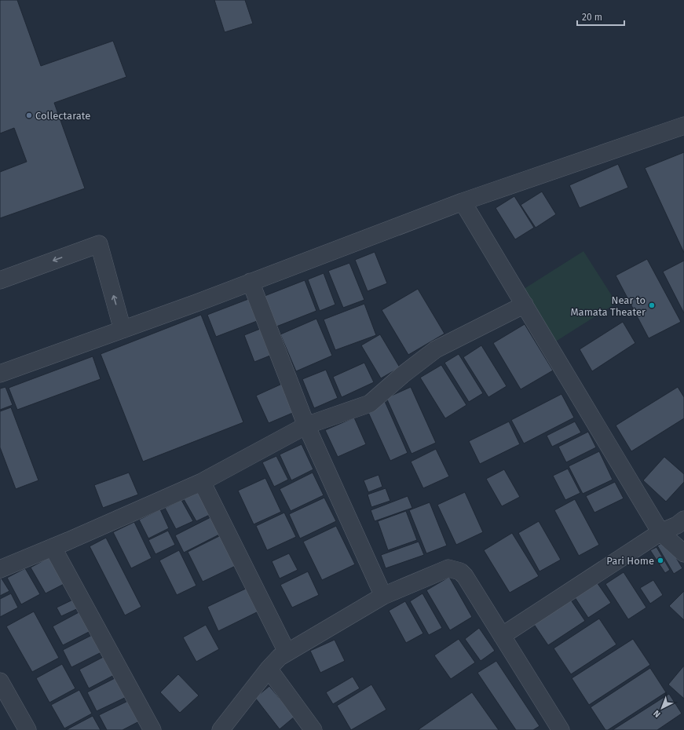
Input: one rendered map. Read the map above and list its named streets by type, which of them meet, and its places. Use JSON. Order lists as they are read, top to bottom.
{
  "places": ["Collectarate", "Near to Mamata Theater", "Pari Home"],
  "scale_bar": "20 m",
  "north": "bottom left"
}
